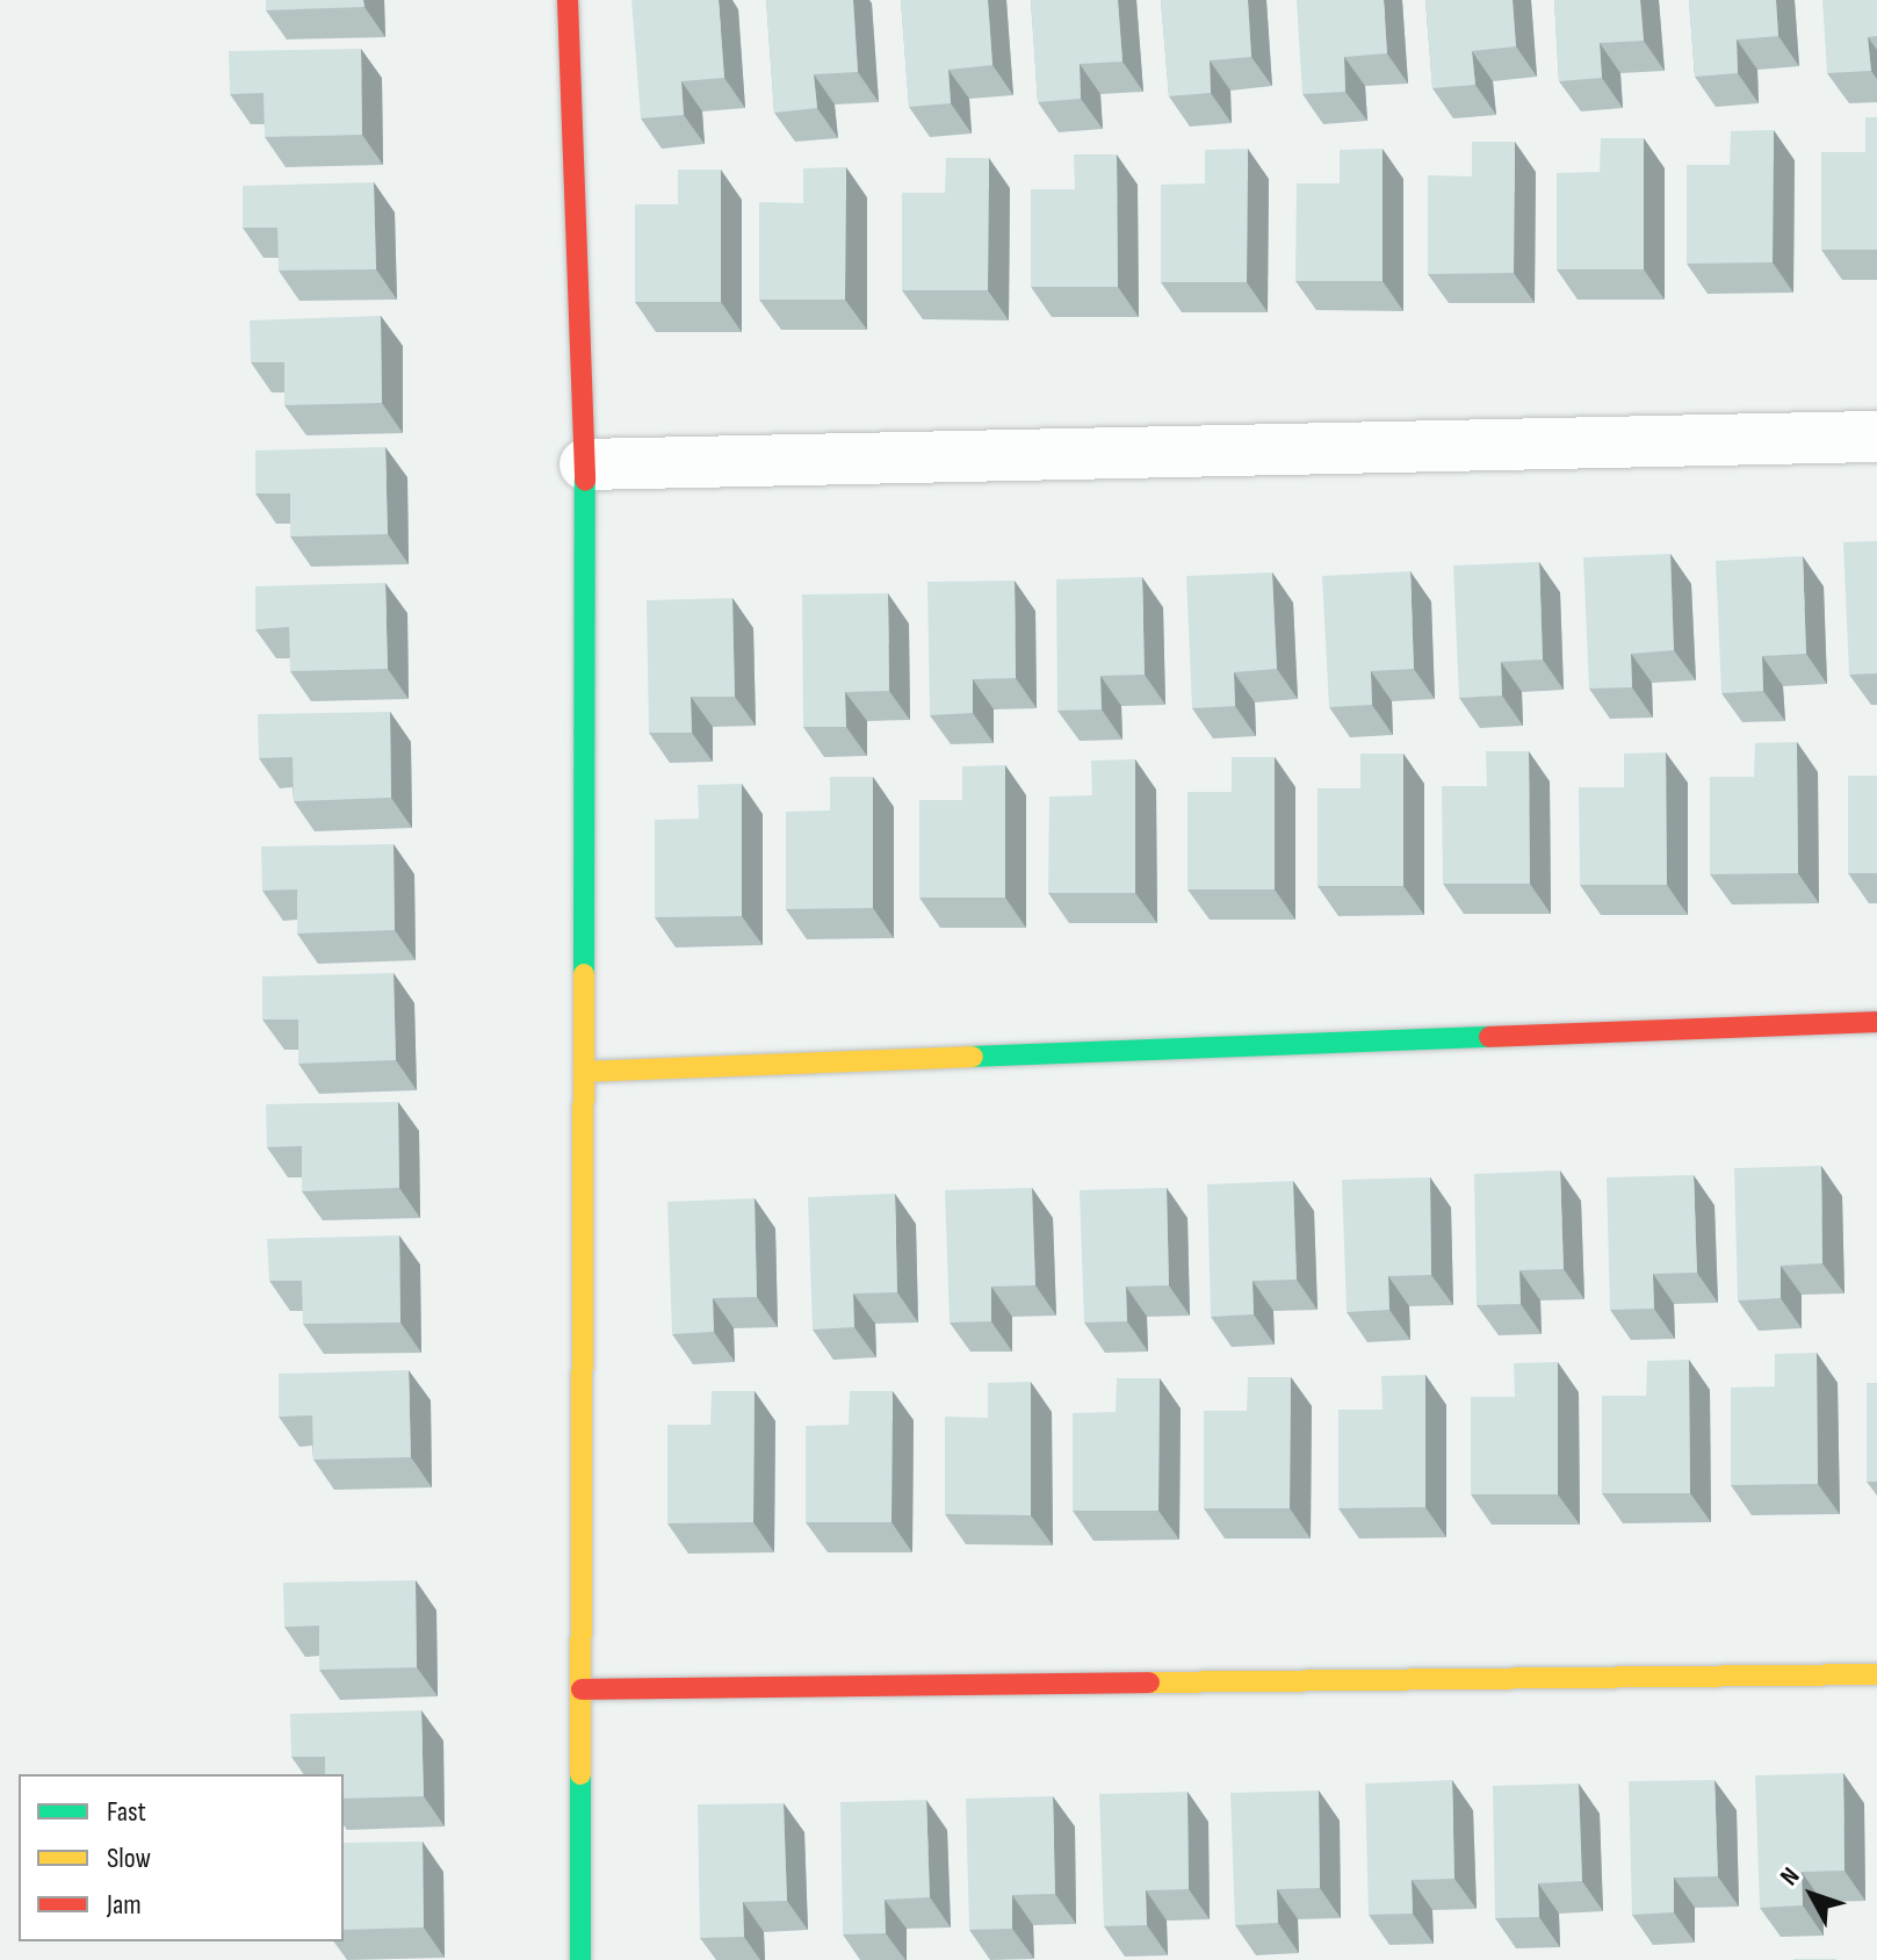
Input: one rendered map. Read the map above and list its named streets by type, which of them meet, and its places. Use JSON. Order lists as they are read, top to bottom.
{
  "legend": ["Fast", "Slow", "Jam"],
  "north": "top left"
}
